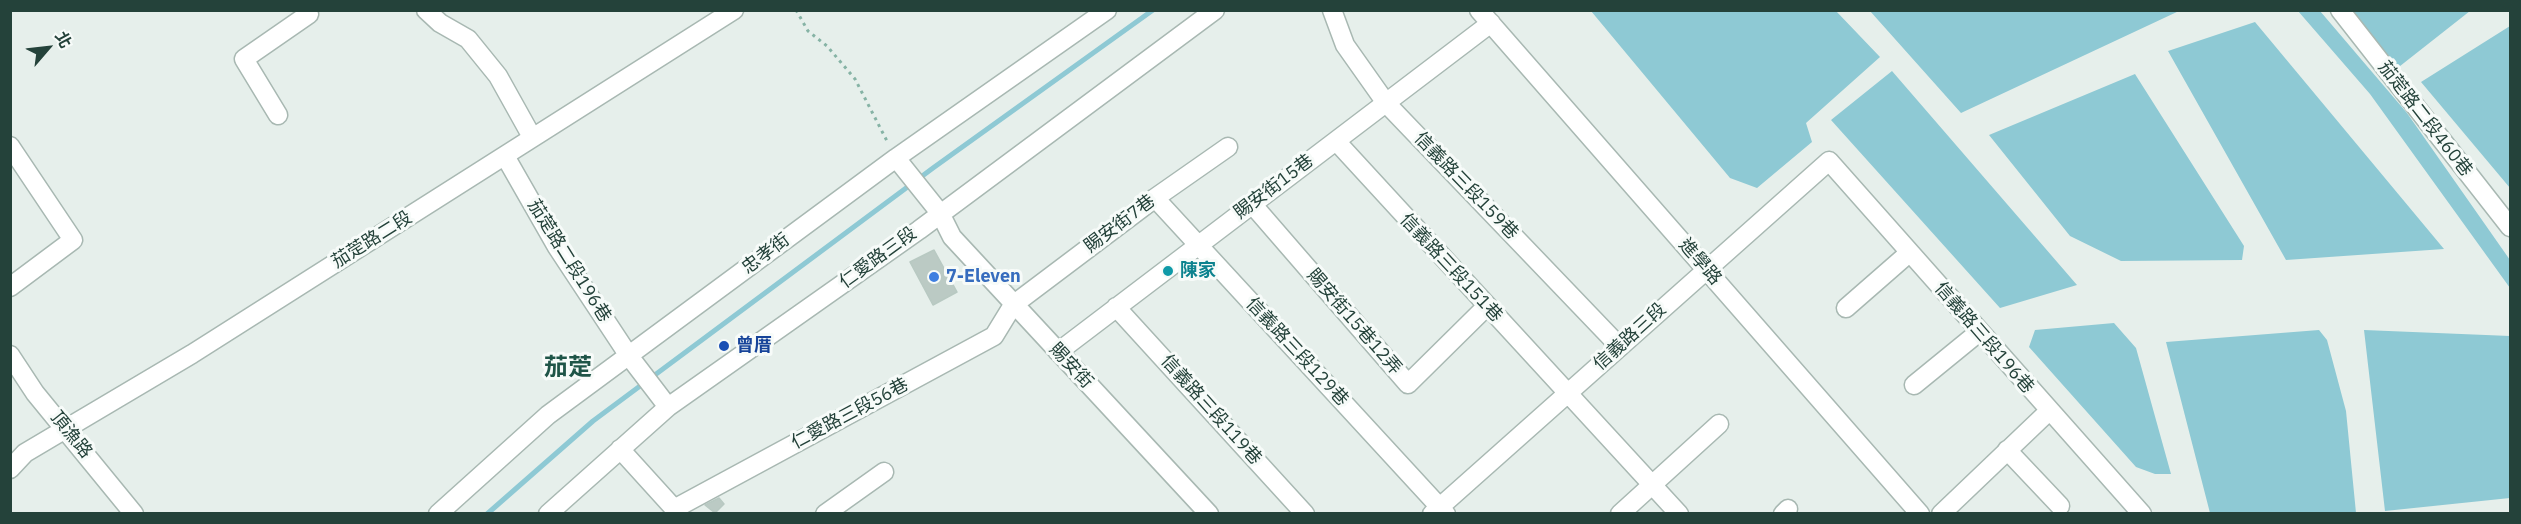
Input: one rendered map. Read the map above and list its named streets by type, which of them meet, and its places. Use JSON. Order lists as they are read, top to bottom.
{
  "streets": {
    "street": [
      "茄萣路二段460巷",
      "信義路三段159巷",
      "賜安街15巷",
      "賜安街7巷",
      "茄萣路二段",
      "忠孝街",
      "仁愛路三段",
      "茄萣路二段196巷",
      "進學路",
      "信義路三段151巷",
      "賜安街15巷12弄",
      "信義路三段",
      "信義路三段196巷",
      "信義路三段129巷",
      "賜安街",
      "信義路三段119巷",
      "仁愛路三段56巷",
      "頂漁路"
    ]
  },
  "crossings": [
    ["信義路三段159巷", "賜安街15巷"],
    ["信義路三段159巷", "信義路三段"],
    ["賜安街15巷", "進學路"],
    ["賜安街15巷", "信義路三段151巷"],
    ["賜安街15巷", "賜安街15巷12弄"],
    ["賜安街15巷", "信義路三段129巷"],
    ["賜安街15巷", "賜安街"],
    ["賜安街15巷", "信義路三段119巷"],
    ["賜安街7巷", "信義路三段129巷"],
    ["賜安街7巷", "賜安街"],
    ["賜安街7巷", "仁愛路三段56巷"],
    ["茄萣路二段", "茄萣路二段196巷"],
    ["茄萣路二段", "頂漁路"],
    ["忠孝街", "茄萣路二段196巷"],
    ["忠孝街", "賜安街"],
    ["仁愛路三段", "茄萣路二段196巷"],
    ["仁愛路三段", "賜安街"],
    ["進學路", "信義路三段"],
    ["信義路三段151巷", "賜安街15巷12弄"],
    ["信義路三段151巷", "信義路三段"],
    ["信義路三段", "信義路三段196巷"],
    ["信義路三段", "信義路三段129巷"],
    ["賜安街", "仁愛路三段56巷"]
  ],
  "districts": ["茄萣"],
  "places": ["陳家", "7-Eleven", "曾厝"],
  "north": "top right"
}
